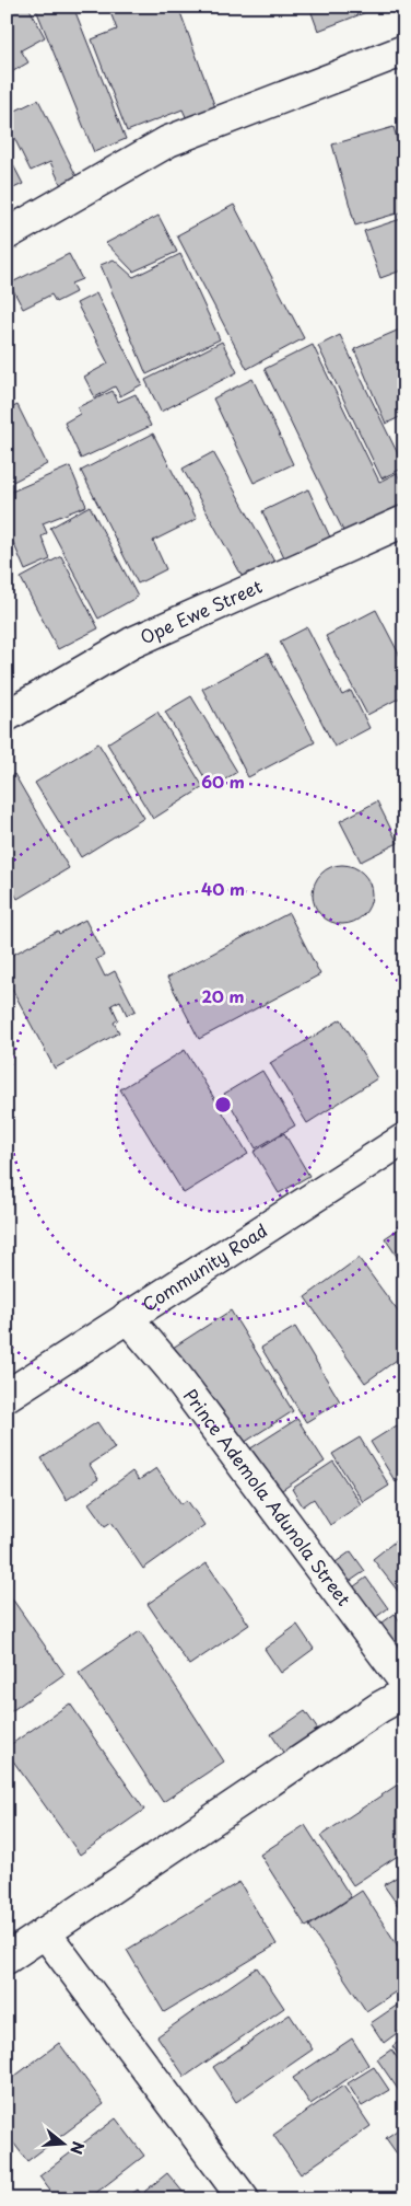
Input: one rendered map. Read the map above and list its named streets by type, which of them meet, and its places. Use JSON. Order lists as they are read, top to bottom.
{
  "streets": {
    "street": ["Ope Ewe Street", "Community Road", "Prince Ademola Adunola Street"]
  },
  "crossings": [
    ["Community Road", "Prince Ademola Adunola Street"]
  ],
  "north": "right",
  "rings": ["60 m", "40 m", "20 m"]
}
